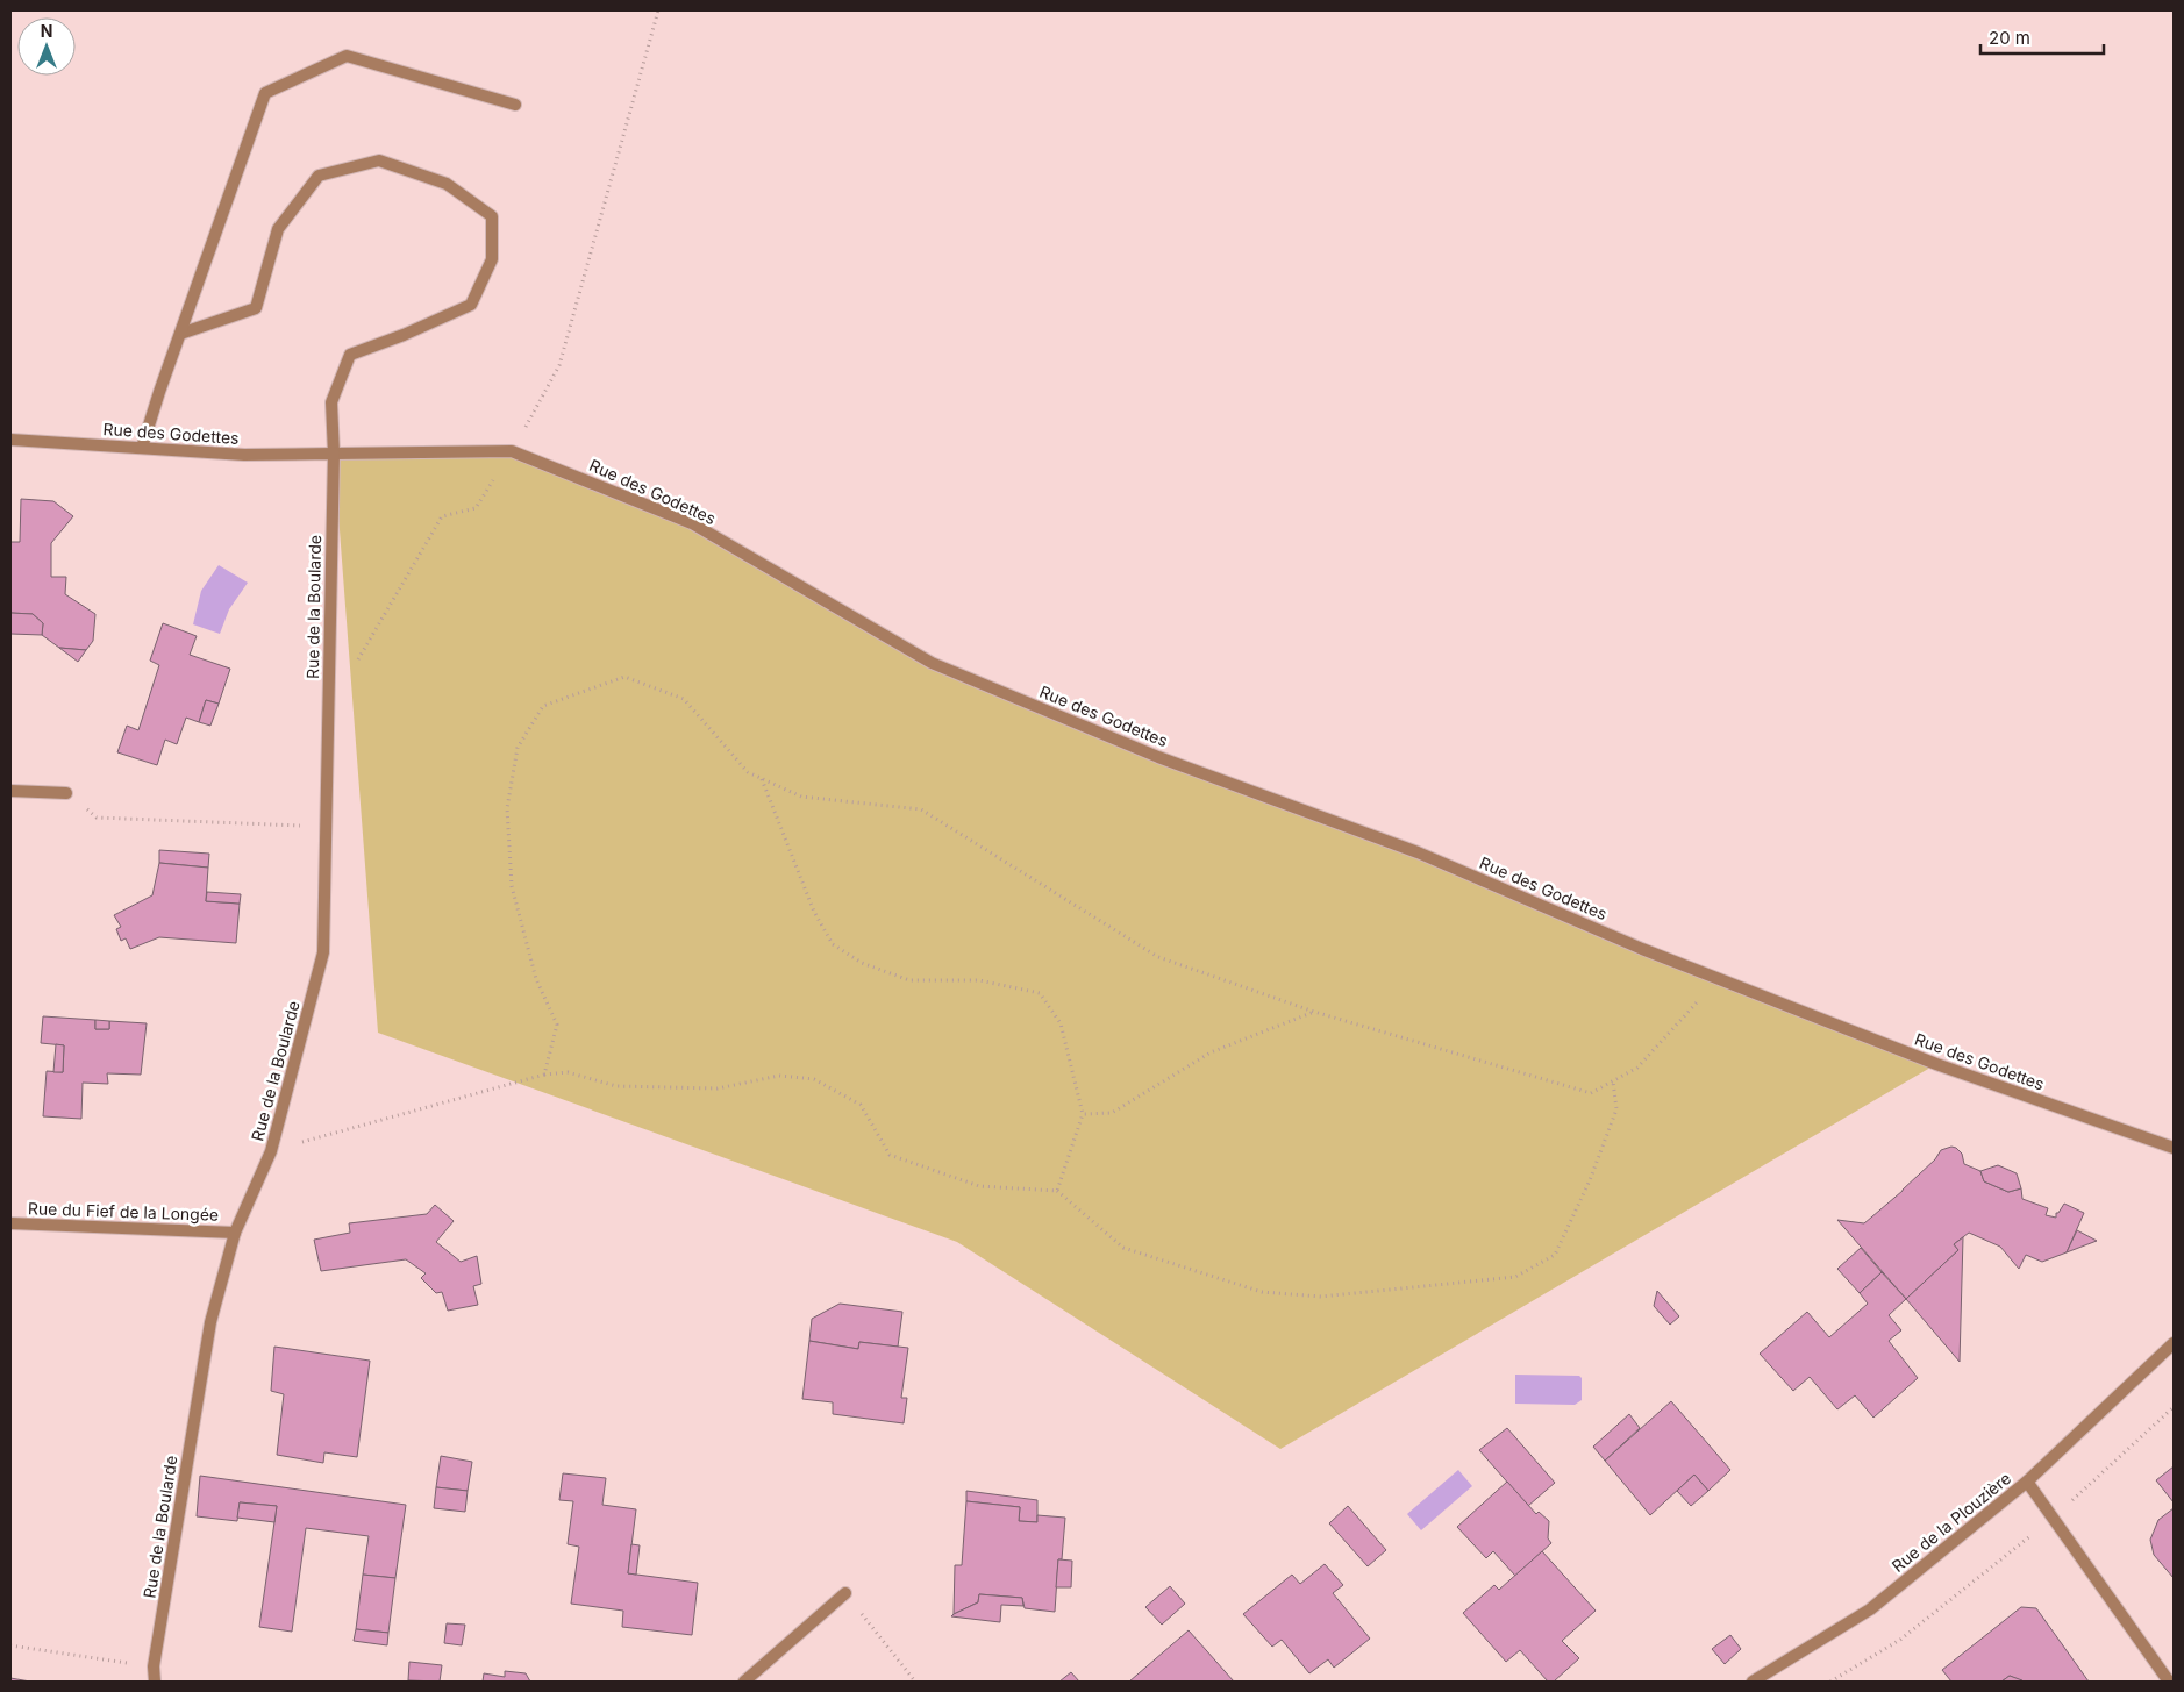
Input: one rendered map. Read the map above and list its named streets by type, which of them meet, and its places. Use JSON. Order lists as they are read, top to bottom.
{
  "streets": {
    "street": [
      "Rue des Godettes",
      "Rue de la Boularde",
      "Rue du Fief de la Longée",
      "Rue de la Plouzière"
    ]
  },
  "crossings": [
    ["Rue des Godettes", "Rue de la Boularde"],
    ["Rue de la Boularde", "Rue du Fief de la Longée"]
  ],
  "scale_bar": "20 m",
  "north": "top"
}
